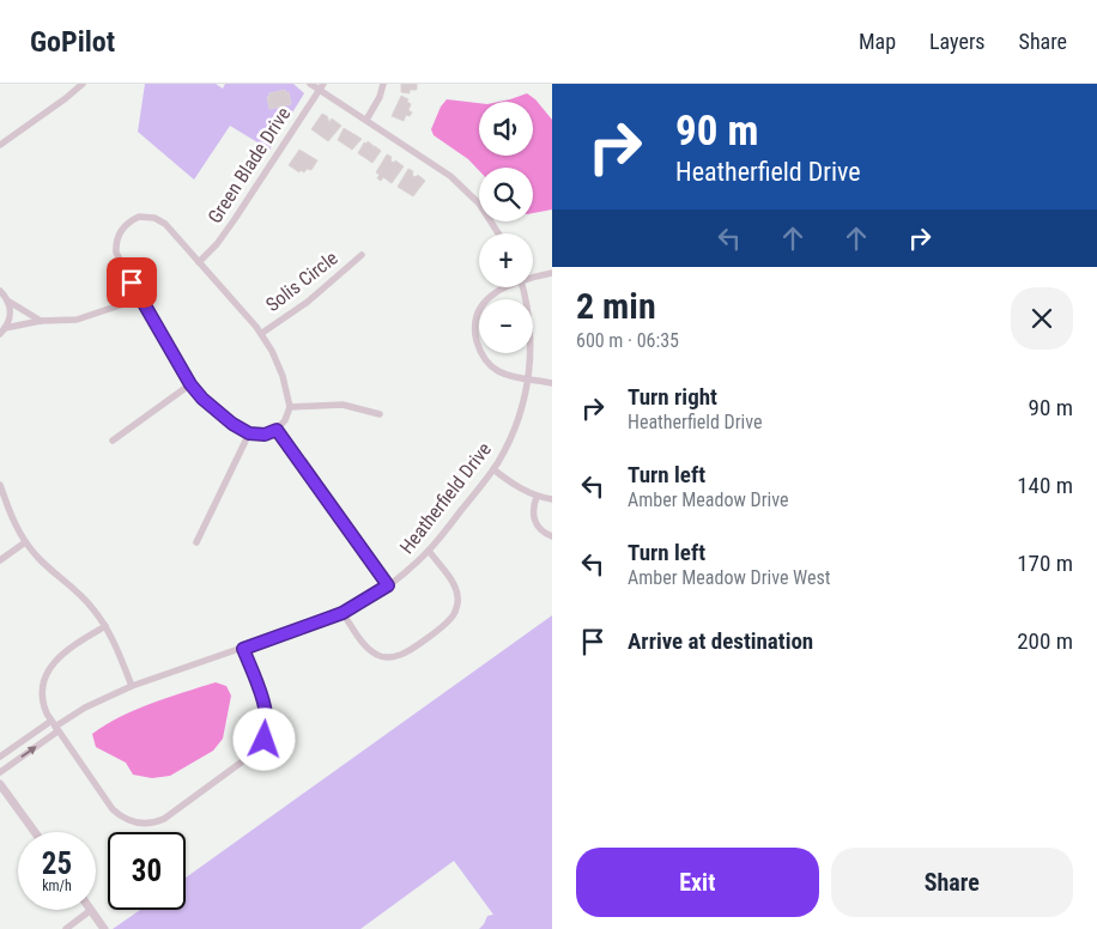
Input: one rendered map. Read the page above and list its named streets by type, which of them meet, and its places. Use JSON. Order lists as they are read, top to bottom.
{
  "streets": {
    "street": ["Green Blade Drive", "Solis Circle", "Heatherfield Drive"]
  },
  "page": {
    "header": "GoPilot",
    "nav": ["Map", "Layers", "Share"],
    "turn": ["90 m", "Heatherfield Drive"],
    "map_buttons": ["+", "−"],
    "heading": ["2 min", "600 m · 06:35"],
    "list": [
      {
        "name": "Turn right",
        "note": "Heatherfield Drive",
        "value": "90 m"
      },
      {
        "name": "Turn left",
        "note": "Amber Meadow Drive",
        "value": "140 m"
      },
      {
        "name": "Turn left",
        "note": "Amber Meadow Drive West",
        "value": "170 m"
      },
      {
        "name": "Arrive at destination",
        "value": "200 m"
      }
    ],
    "speed": "25 km/h",
    "limit": "30",
    "buttons": ["Exit", "Share"]
  }
}
